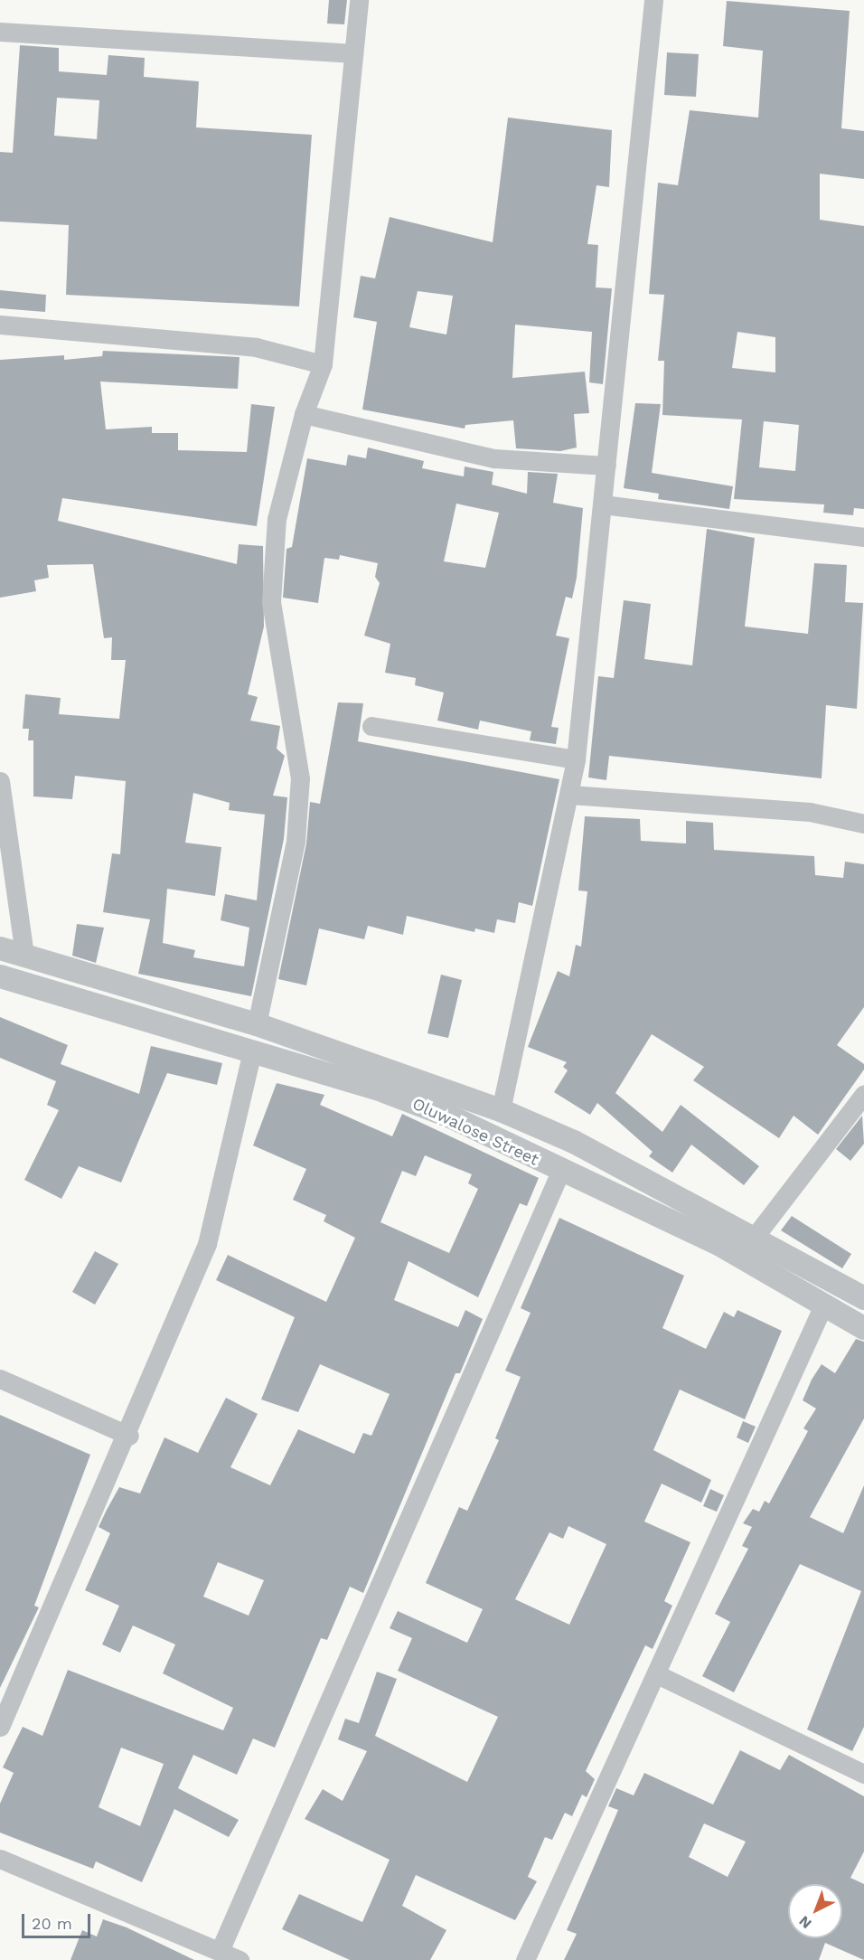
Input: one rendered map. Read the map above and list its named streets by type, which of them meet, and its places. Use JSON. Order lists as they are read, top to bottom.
{
  "streets": {
    "street": ["Oluwalose Street"]
  },
  "scale_bar": "20 m",
  "north": "bottom left"
}
